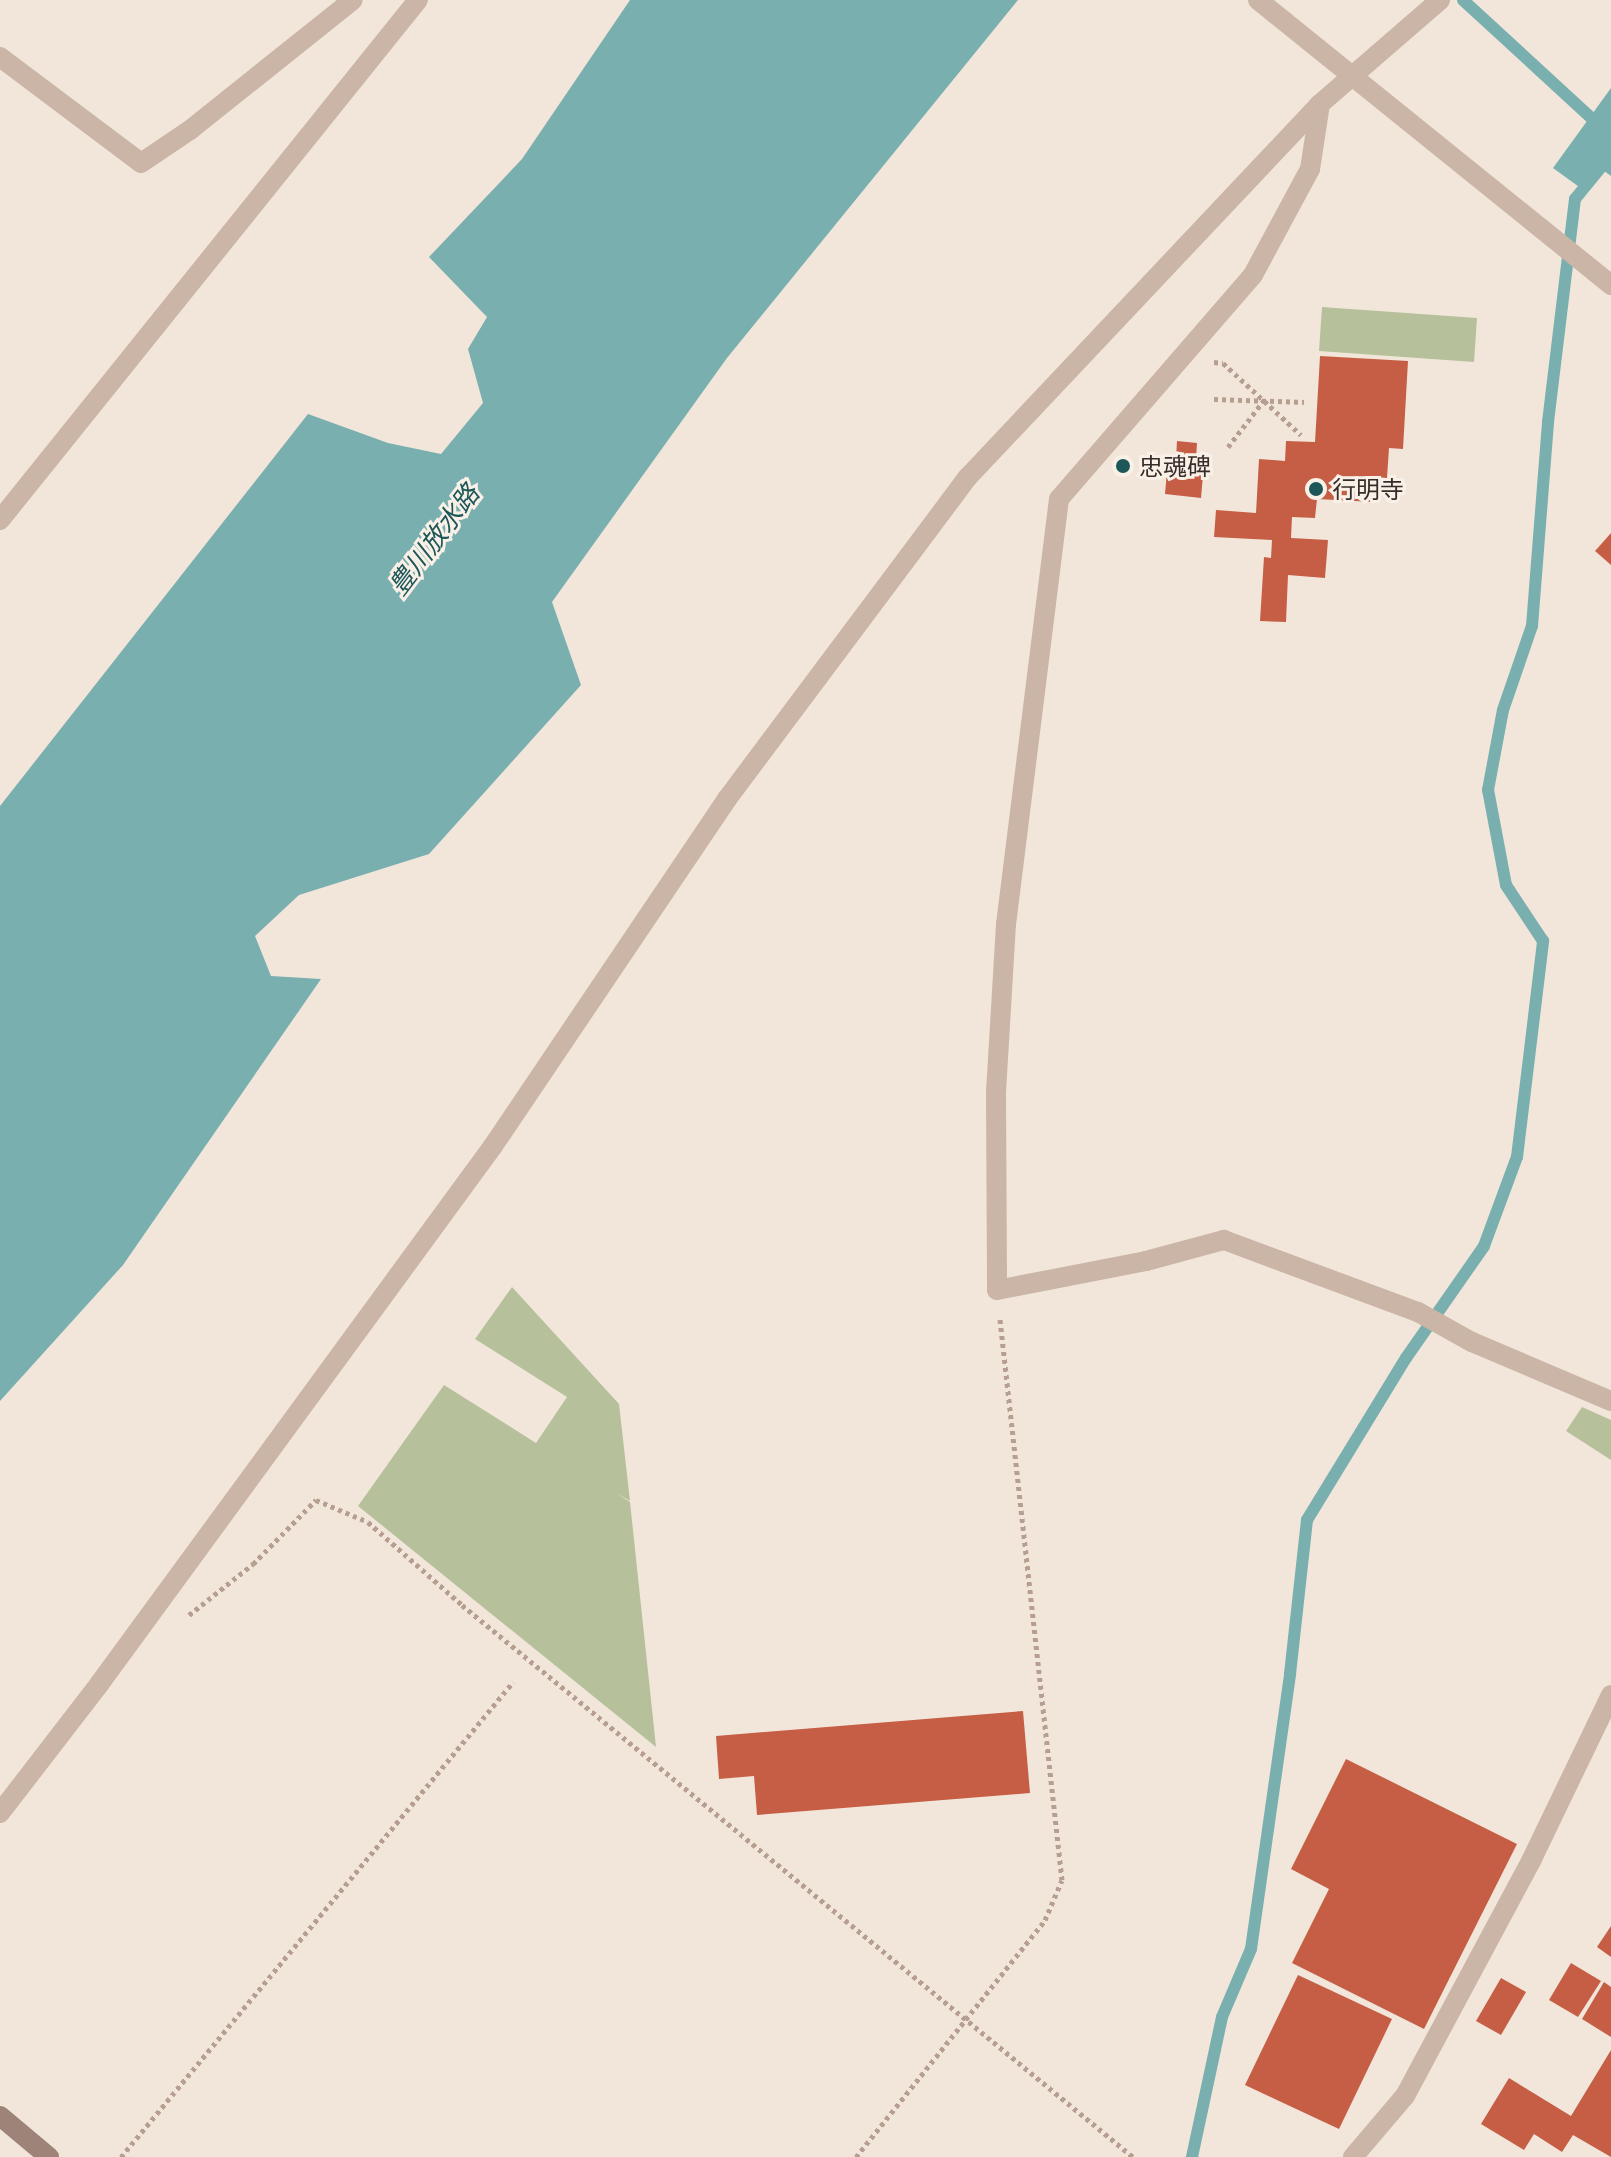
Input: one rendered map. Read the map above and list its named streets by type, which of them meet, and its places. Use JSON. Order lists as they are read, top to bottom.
{
  "water": ["豊川放水路"],
  "places": ["忠魂碑", "行明寺"]
}
